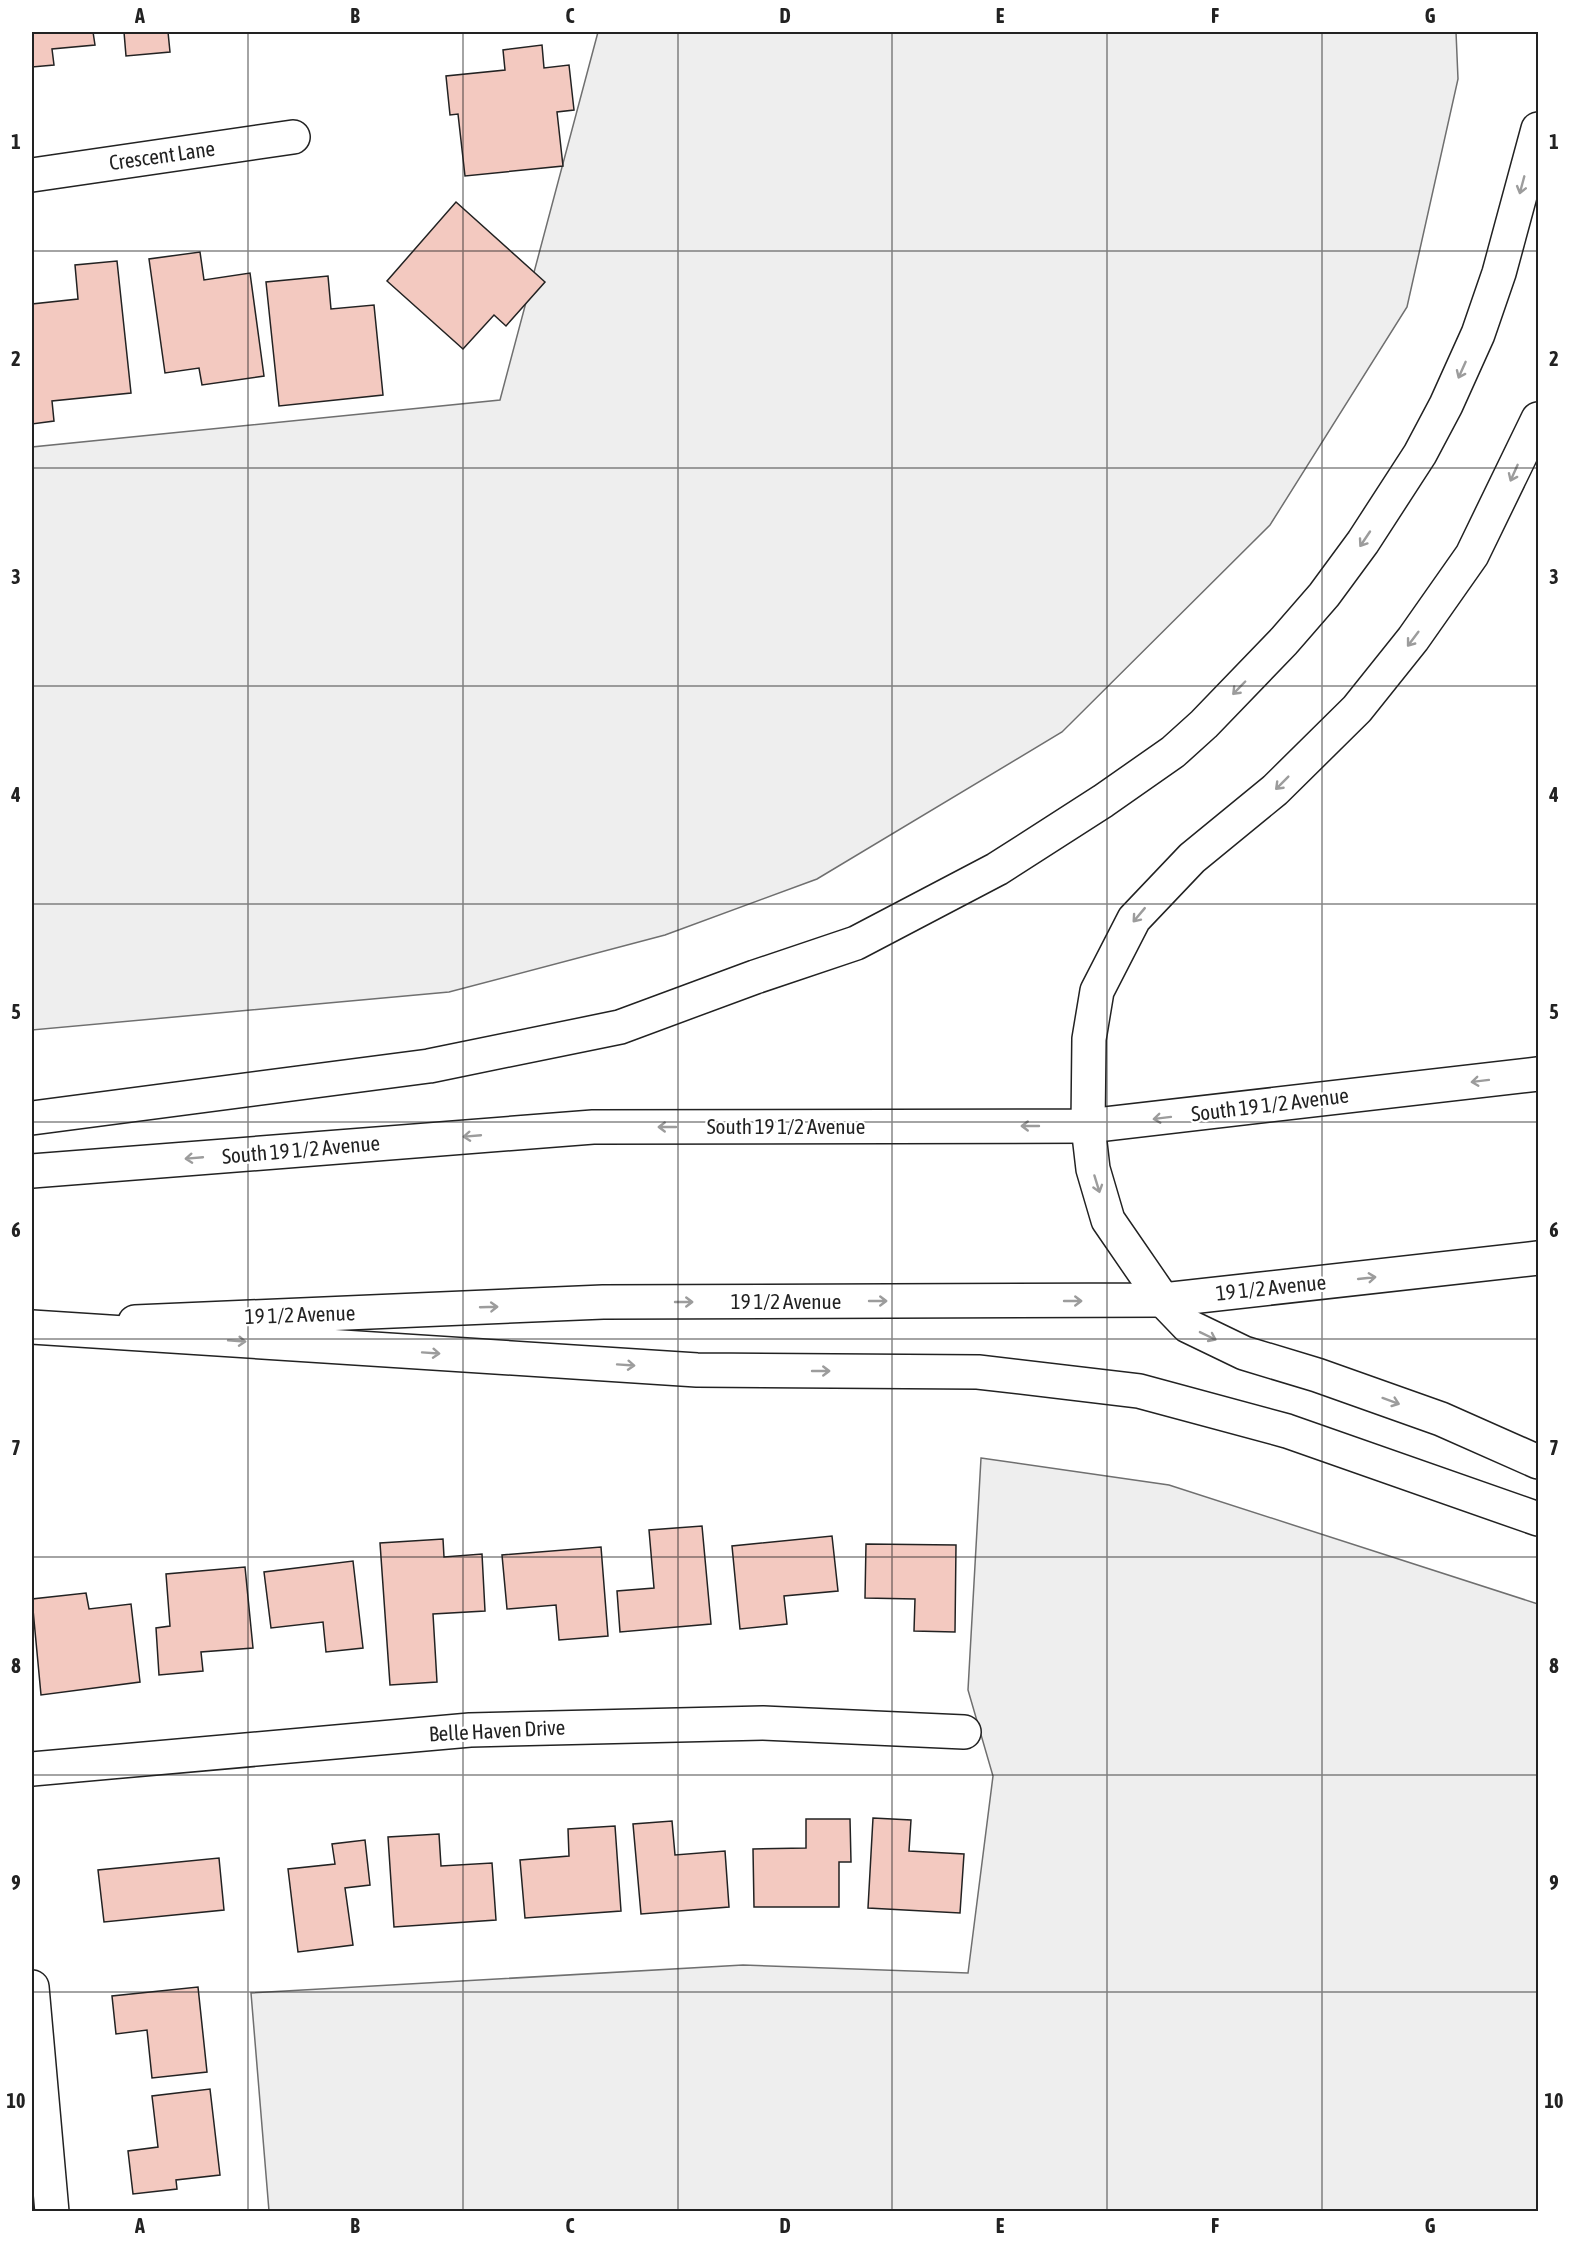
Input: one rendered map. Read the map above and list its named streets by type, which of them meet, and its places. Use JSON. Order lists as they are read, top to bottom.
{
  "streets": {
    "main road": [
      "Crescent Lane",
      "South 19 1/2 Avenue",
      "19 1/2 Avenue",
      "Belle Haven Drive"
    ]
  },
  "grid": {
    "columns": [
      "A",
      "B",
      "C",
      "D",
      "E",
      "F",
      "G"
    ],
    "rows": [
      "1",
      "2",
      "3",
      "4",
      "5",
      "6",
      "7",
      "8",
      "9",
      "10"
    ]
  }
}
